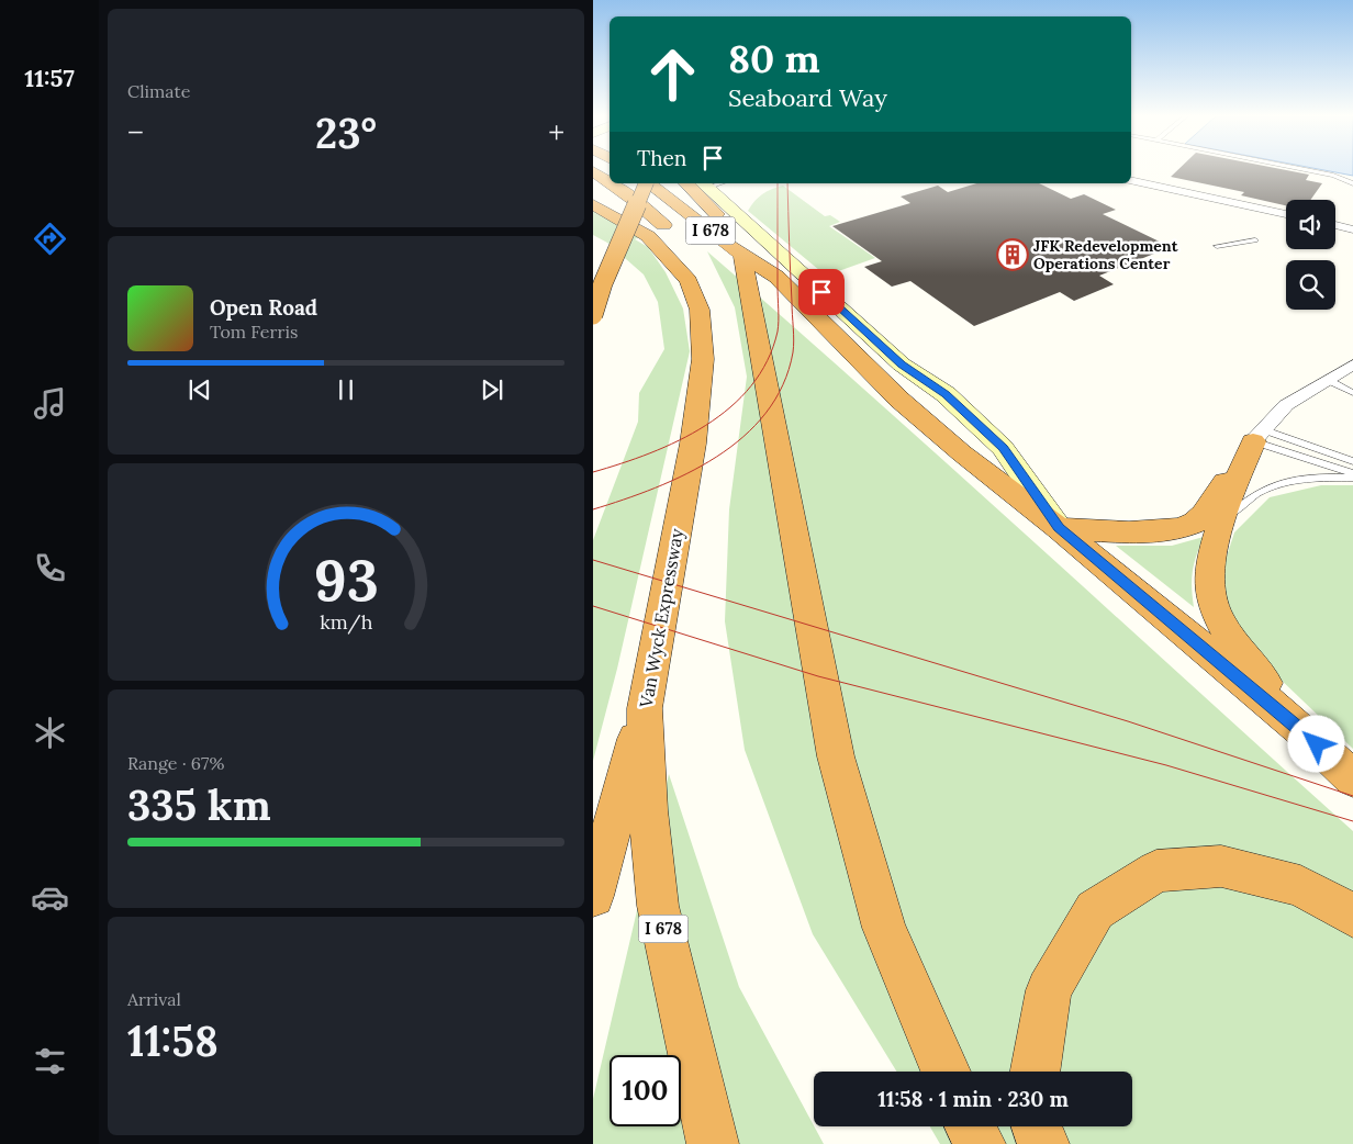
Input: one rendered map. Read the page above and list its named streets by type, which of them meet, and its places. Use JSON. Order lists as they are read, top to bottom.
{
  "streets": {
    "highway": ["I 678", "Van Wyck Expressway"]
  },
  "places": {
    "building": ["JFK Redevelopment Operations Center"]
  },
  "page": {
    "tabs": "11:57",
    "tile": [
      "Climate",
      ["Range · 67%", "335 km"],
      ["Arrival", "11:58"]
    ],
    "turn": ["80 m", "Seaboard Way"],
    "heat": ["−", "23°", "+"],
    "then": "Then",
    "song": ["Open Road", "Tom Ferris"],
    "limit": "100",
    "trip": "11:58 · 1 min · 230 m",
    "gauge": ["93", "km/h"]
  }
}
